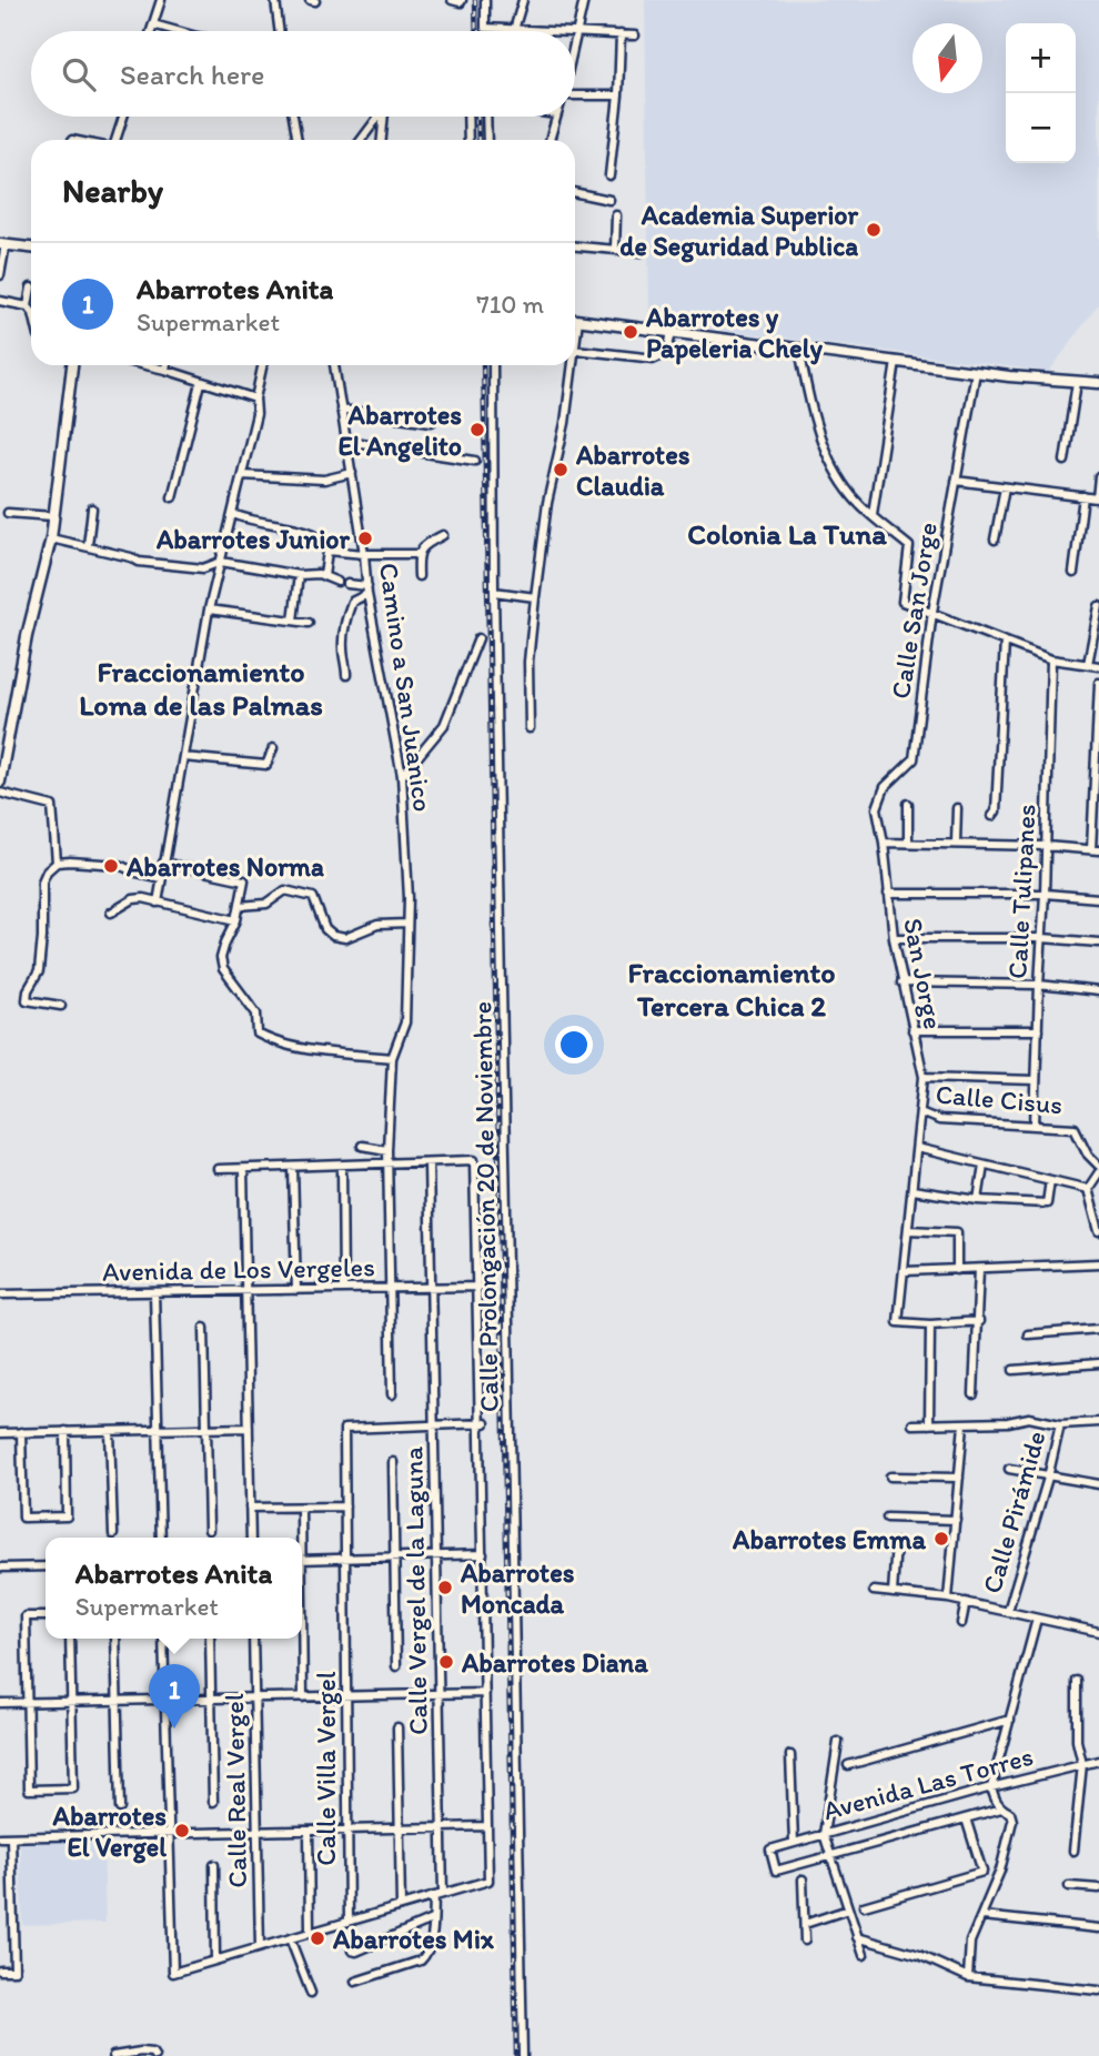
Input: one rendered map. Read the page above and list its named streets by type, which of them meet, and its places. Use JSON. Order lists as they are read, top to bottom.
{
  "streets": {
    "street": [
      "Calle San Jorge",
      "Camino a San Juanico",
      "Calle Tulipanes",
      "San Jorge",
      "Calle Cisus",
      "Calle Prolongación 20 de Noviembre",
      "Avenida de Los Vergeles",
      "Calle Pirámide",
      "Calle Vergel de la Laguna",
      "Calle Villa Vergel",
      "Avenida Las Torres",
      "Calle Real Vergel"
    ]
  },
  "crossings": [
    ["Calle San Jorge", "San Jorge"],
    ["Camino a San Juanico", "Avenida de Los Vergeles"],
    ["Calle Tulipanes", "Calle Cisus"],
    ["San Jorge", "Calle Cisus"],
    ["Calle Prolongación 20 de Noviembre", "Avenida de Los Vergeles"],
    ["Calle Prolongación 20 de Noviembre", "Calle Vergel de la Laguna"],
    ["Avenida de Los Vergeles", "Calle Vergel de la Laguna"],
    ["Calle Vergel de la Laguna", "Calle Villa Vergel"]
  ],
  "districts": ["Colonia La Tuna", "Fraccionamiento Loma de las Palmas", "Fraccionamiento Tercera Chica 2"],
  "places": [
    "Academia Superior de Seguridad Publica",
    "Abarrotes y Papeleria Chely",
    "Abarrotes El Angelito",
    "Abarrotes Claudia",
    "Abarrotes Junior",
    "Abarrotes Norma",
    "Abarrotes Emma",
    "Abarrotes Moncada",
    "Abarrotes Diana",
    "Abarrotes El Vergel",
    "Abarrotes Mix"
  ],
  "north": "bottom",
  "page": {
    "map_buttons": ["+", "−"],
    "search": "Search here",
    "heading": "Nearby",
    "list": [
      {
        "mark": "1",
        "name": "Abarrotes Anita",
        "note": "Supermarket",
        "value": "710 m"
      }
    ],
    "popup": ["Abarrotes Anita", "Supermarket"],
    "pins": "1"
  }
}
